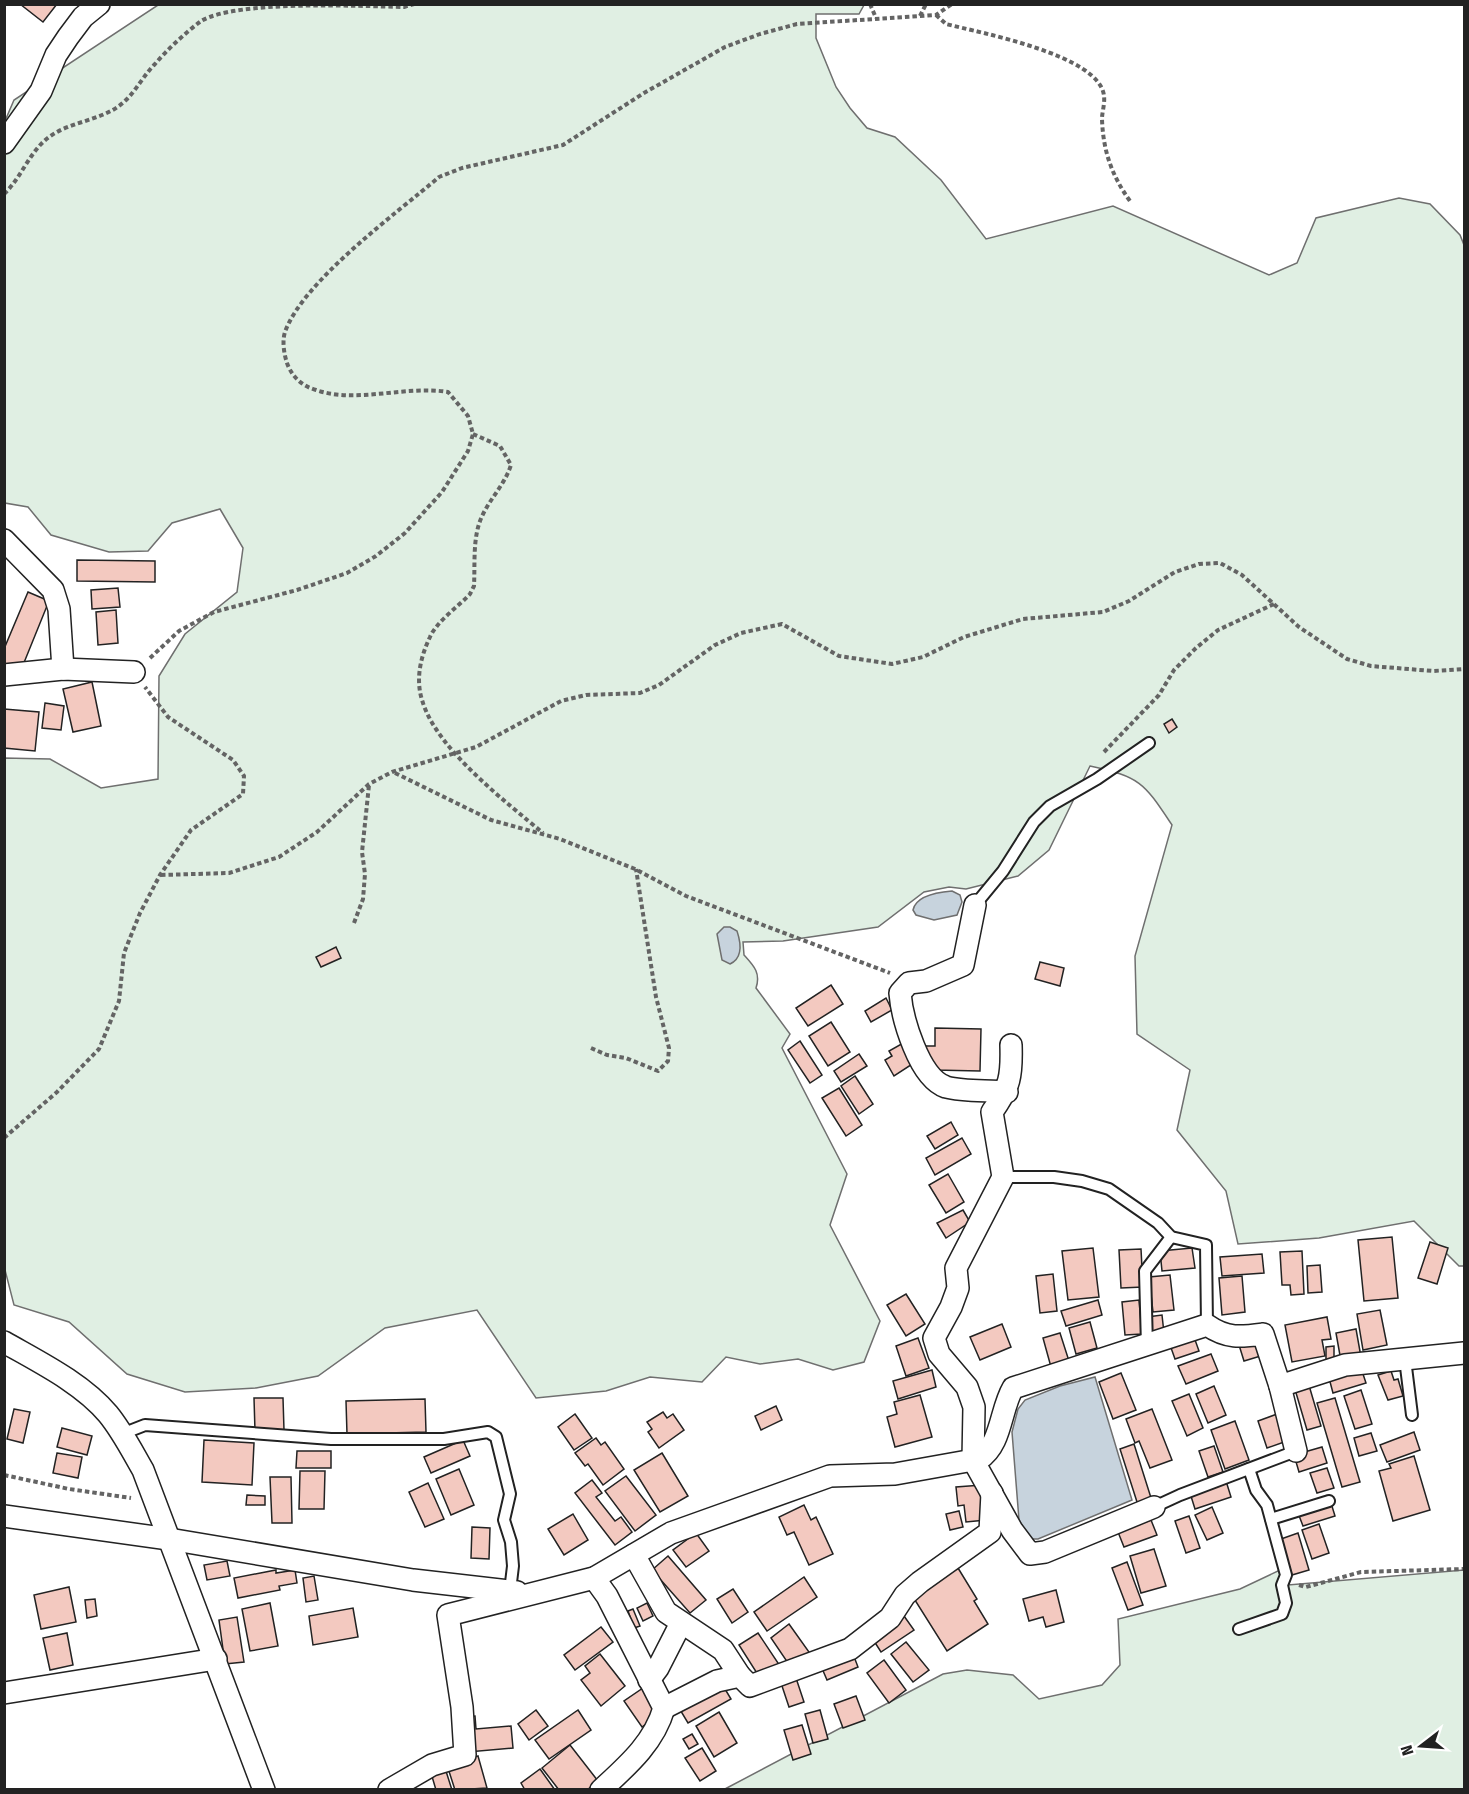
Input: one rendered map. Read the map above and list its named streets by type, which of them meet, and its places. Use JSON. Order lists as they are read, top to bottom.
{
  "north": "left"
}
